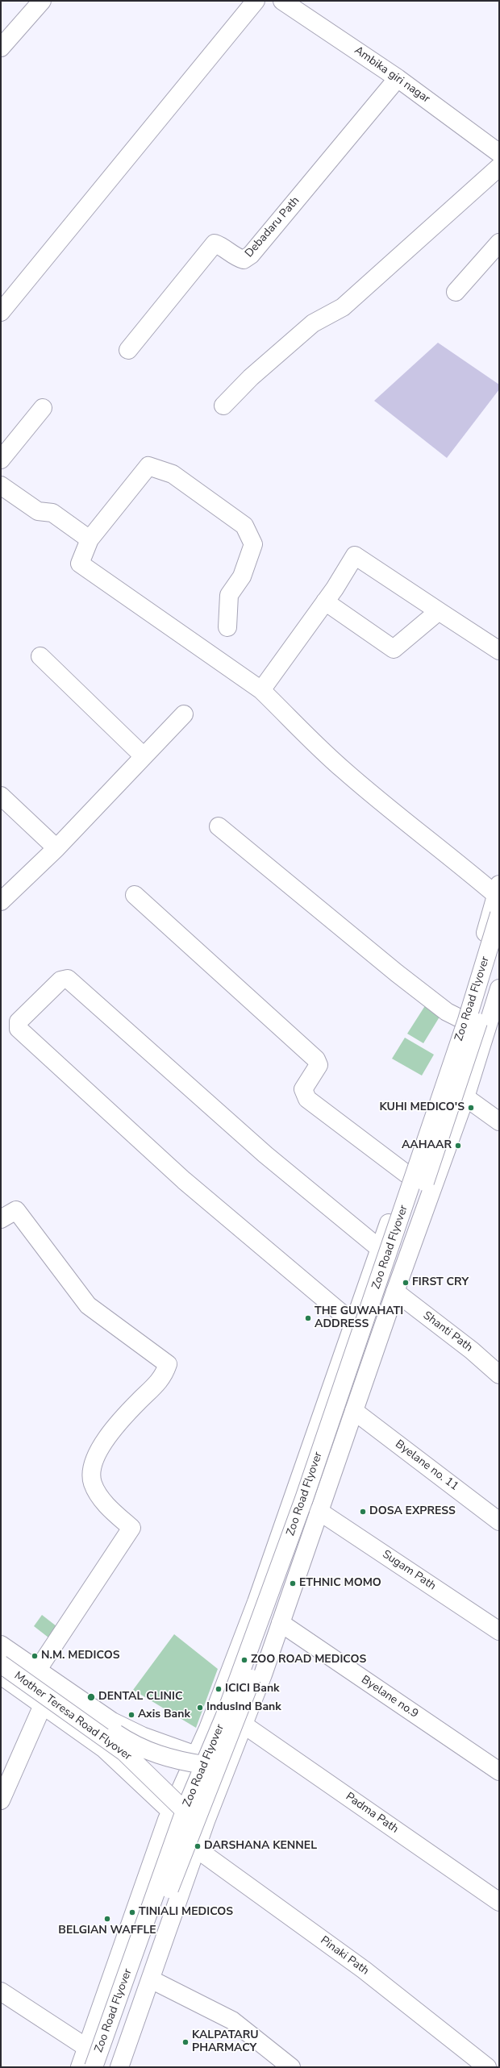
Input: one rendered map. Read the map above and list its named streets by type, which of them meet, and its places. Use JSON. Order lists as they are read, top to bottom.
{
  "streets": {
    "street": [
      "Ambika giri nagar",
      "Debadaru Path",
      "Zoo Road Flyover",
      "Shanti Path",
      "Byelane no. 11",
      "Sugam Path",
      "Byelane no.9",
      "Mother Teresa Road Flyover",
      "Padma Path",
      "Pinaki Path"
    ]
  },
  "crossings": [
    ["Ambika giri nagar", "Debadaru Path"],
    ["Zoo Road Flyover", "Mother Teresa Road Flyover"]
  ],
  "places": [
    "KUHI MEDICO'S",
    "AAHAAR",
    "FIRST CRY",
    "THE GUWAHATI ADDRESS",
    "DOSA EXPRESS",
    "ETHNIC MOMO",
    "N.M. MEDICOS",
    "ZOO ROAD MEDICOS",
    "ICICI Bank",
    "DENTAL CLINIC",
    "IndusInd Bank",
    "Axis Bank",
    "DARSHANA KENNEL",
    "TINIALI MEDICOS",
    "BELGIAN WAFFLE",
    "KALPATARU PHARMACY"
  ]
}
